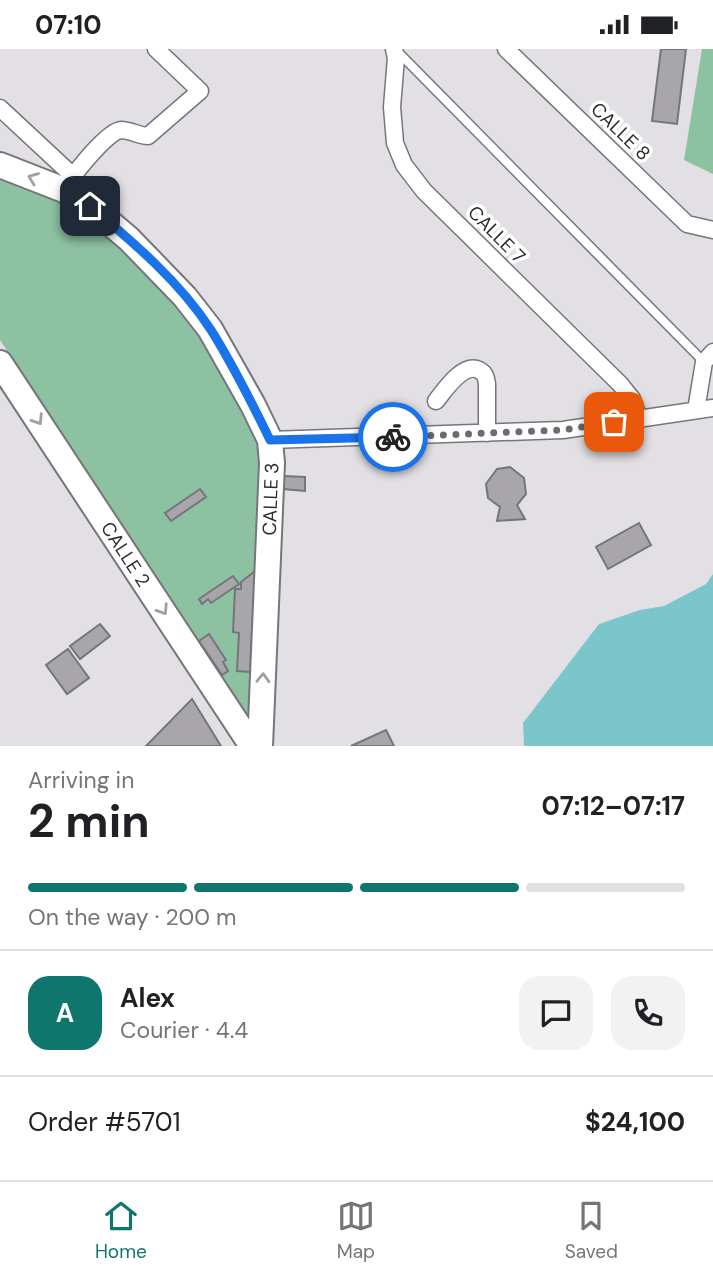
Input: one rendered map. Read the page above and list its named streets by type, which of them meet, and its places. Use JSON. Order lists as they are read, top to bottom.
{
  "streets": {
    "main road": ["CALLE 3", "CALLE 2"],
    "street": ["CALLE 8", "CALLE 7"]
  },
  "one_way": ["CALLE 3", "CALLE 2"],
  "page": {
    "status": "07:10",
    "heading": ["2 min", "Arriving in", "07:12–07:17"],
    "panel": [
      "Alex",
      "Courier · 4.4",
      "Order #5701",
      "$24,100"
    ],
    "bar": "On the way · 200 m",
    "round": "A",
    "tabs": ["Home", "Map", "Saved"]
  }
}
